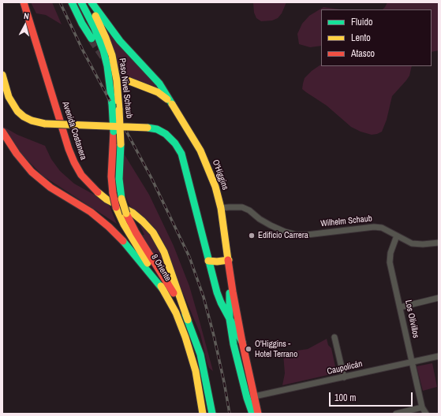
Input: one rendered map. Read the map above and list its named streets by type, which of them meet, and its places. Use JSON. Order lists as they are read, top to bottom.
{
  "streets": {
    "main road": [
      "Paso Nivel Schaub",
      "Avenida Costanera",
      "O'Higgins",
      "8 Oriente"
    ],
    "street": ["Wilhelm Schaub", "Los Olivillos", "Caupolicán"]
  },
  "crossings": [
    ["Paso Nivel Schaub", "8 Oriente"],
    ["Avenida Costanera", "8 Oriente"],
    ["O'Higgins", "Wilhelm Schaub"],
    ["O'Higgins", "Caupolicán"],
    ["Wilhelm Schaub", "Los Olivillos"],
    ["Los Olivillos", "Caupolicán"]
  ],
  "places": ["Edificio Carrera", "O'Higgins - Hotel Terrano"],
  "legend": ["Fluido", "Lento", "Atasco"],
  "scale_bar": "100 m",
  "north": "top"
}
